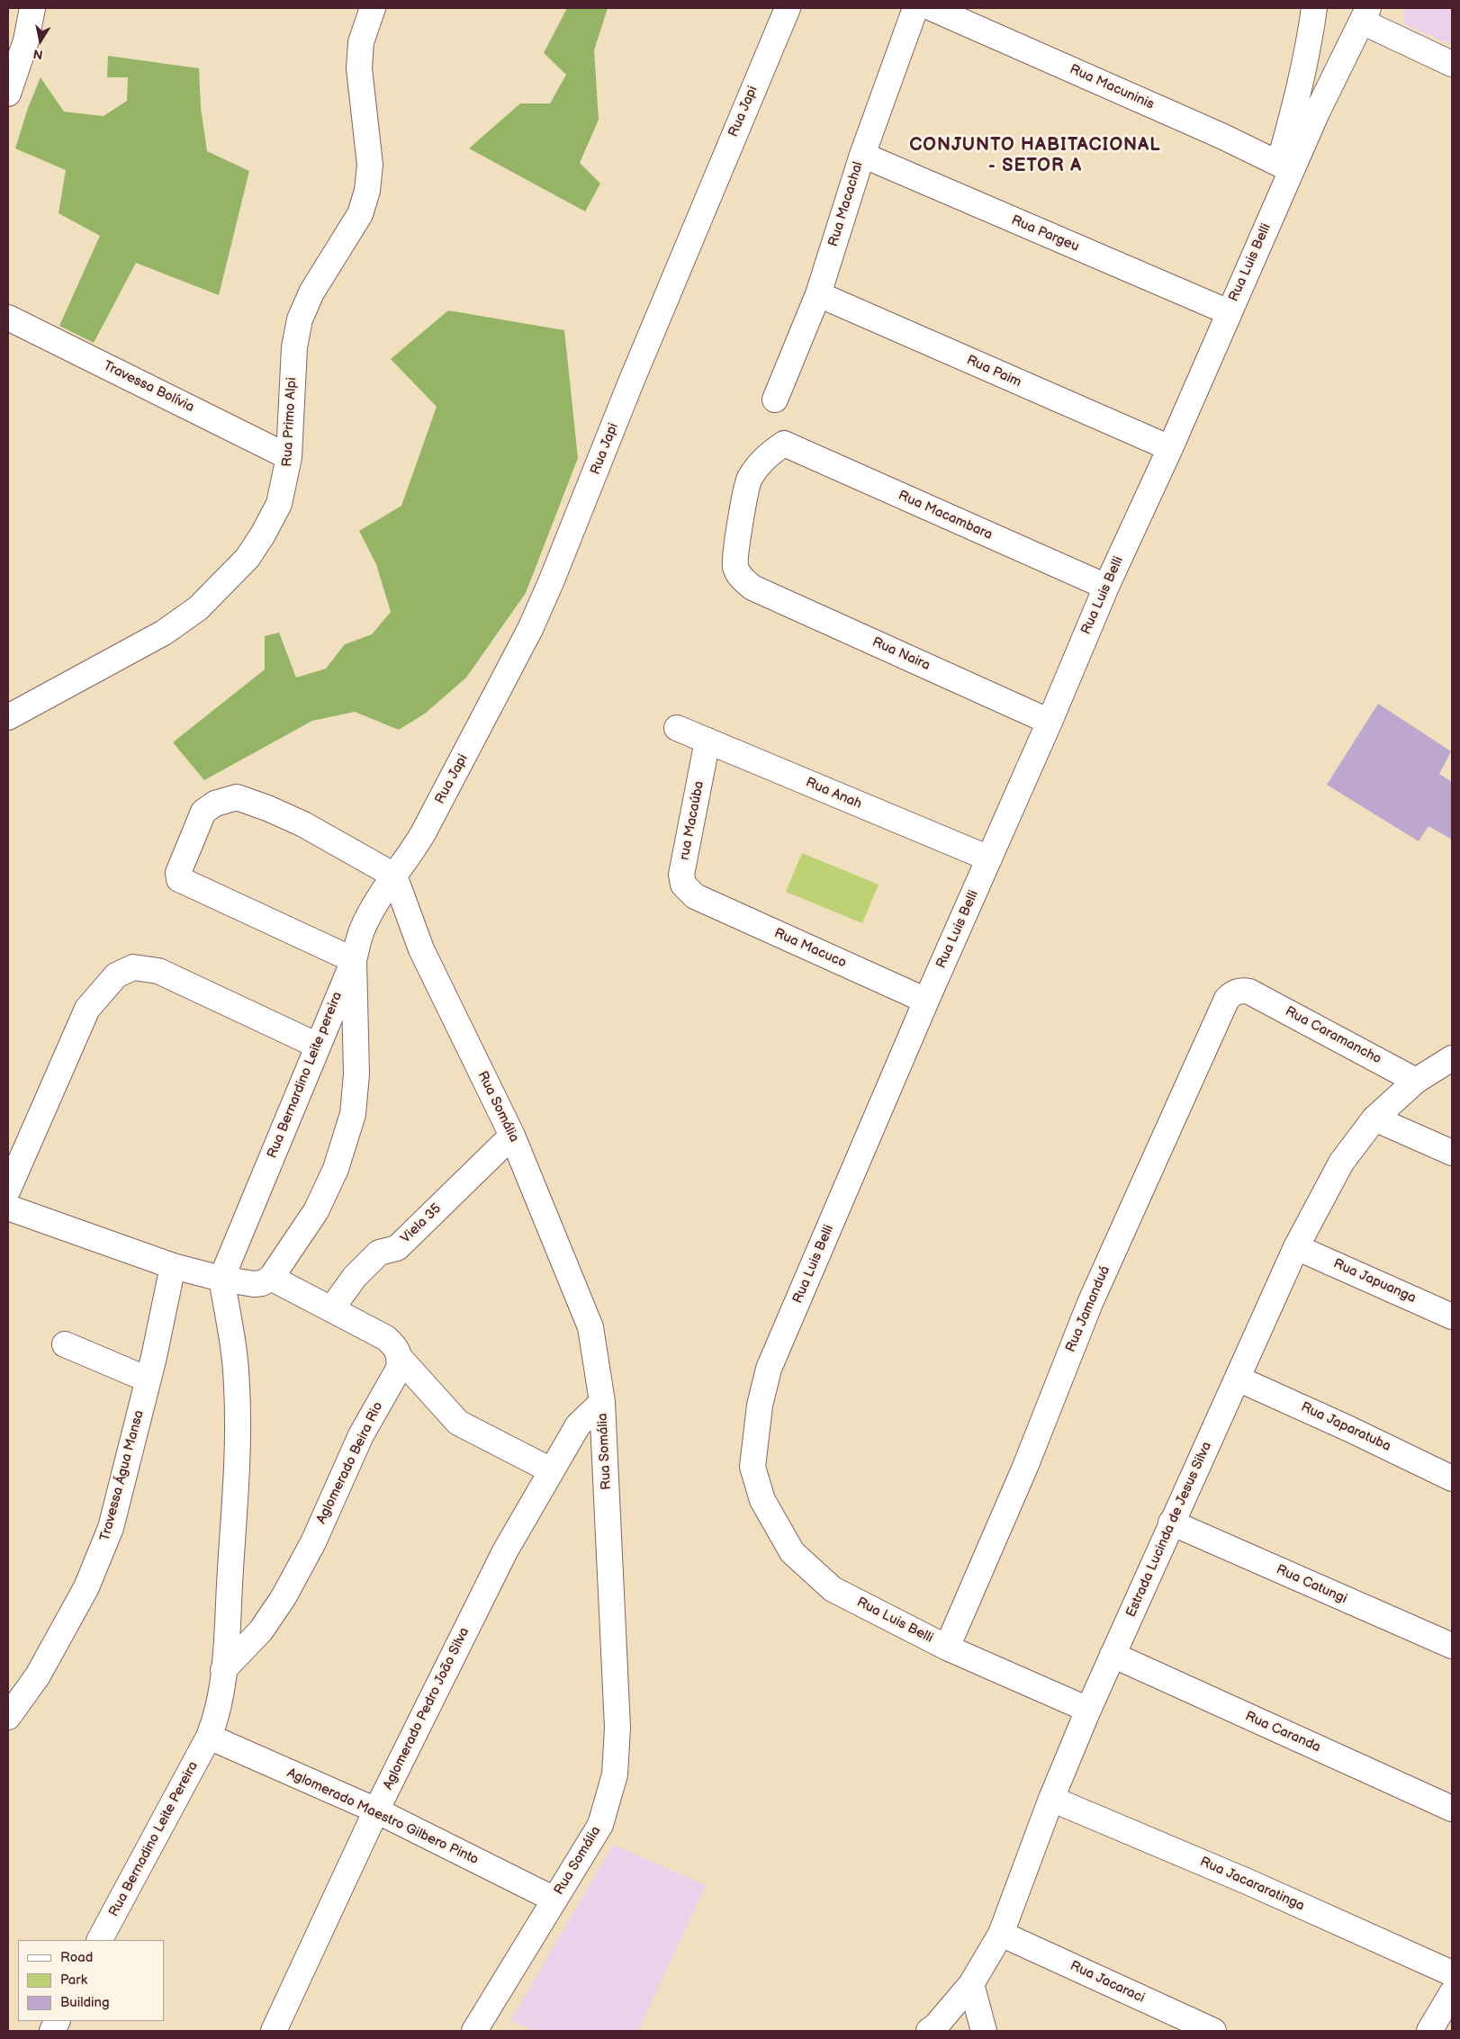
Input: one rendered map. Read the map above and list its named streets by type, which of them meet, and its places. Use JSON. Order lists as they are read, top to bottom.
{
  "streets": {
    "street": [
      "Rua Macuninis",
      "Rua Japi",
      "Rua Macachal",
      "Rua Pargeu",
      "Rua Luis Belli",
      "Rua Paim",
      "Travessa Bolívia",
      "Rua Primo Alpi",
      "Rua Macambara",
      "Rua Naira",
      "Rua Anah",
      "rua Macaúba",
      "Rua Macuco",
      "Rua Caramancho",
      "Rua Bernardino Leite pereira",
      "Rua Somália",
      "Viela 35",
      "Rua Japuanga",
      "Rua Jamanduá",
      "Rua Japaratuba",
      "Aglomerado Beira Rio",
      "Travessa Água Mansa",
      "Estrada Lucinda de Jesus Silva",
      "Rua Catungi",
      "Aglomerado Pedro João Silva",
      "Rua Caranda",
      "Aglomerado Maestro Gilbero Pinto",
      "Rua Bernadino Leite Pereira",
      "Rua Jacararatinga",
      "Rua Jacaraci"
    ]
  },
  "crossings": [
    ["Rua Macuninis", "Rua Luis Belli"],
    ["Rua Japi", "Rua Bernardino Leite pereira"],
    ["Rua Japi", "Rua Somália"],
    ["Rua Macachal", "Rua Pargeu"],
    ["Rua Macachal", "Rua Paim"],
    ["Rua Pargeu", "Rua Luis Belli"],
    ["Rua Luis Belli", "Rua Paim"],
    ["Rua Luis Belli", "Rua Macambara"],
    ["Rua Luis Belli", "Rua Naira"],
    ["Rua Luis Belli", "Rua Anah"],
    ["Rua Luis Belli", "Rua Macuco"],
    ["Rua Luis Belli", "Rua Jamanduá"],
    ["Rua Luis Belli", "Estrada Lucinda de Jesus Silva"],
    ["Travessa Bolívia", "Rua Primo Alpi"],
    ["Rua Macambara", "Rua Naira"],
    ["Rua Anah", "rua Macaúba"],
    ["rua Macaúba", "Rua Macuco"],
    ["Rua Caramancho", "Rua Jamanduá"],
    ["Rua Caramancho", "Estrada Lucinda de Jesus Silva"],
    ["Rua Bernardino Leite pereira", "Rua Somália"],
    ["Rua Somália", "Viela 35"],
    ["Rua Somália", "Aglomerado Pedro João Silva"],
    ["Rua Somália", "Aglomerado Maestro Gilbero Pinto"],
    ["Rua Japuanga", "Estrada Lucinda de Jesus Silva"],
    ["Rua Japaratuba", "Estrada Lucinda de Jesus Silva"],
    ["Estrada Lucinda de Jesus Silva", "Rua Catungi"],
    ["Estrada Lucinda de Jesus Silva", "Rua Caranda"],
    ["Estrada Lucinda de Jesus Silva", "Rua Jacararatinga"],
    ["Estrada Lucinda de Jesus Silva", "Rua Jacaraci"],
    ["Aglomerado Pedro João Silva", "Aglomerado Maestro Gilbero Pinto"],
    ["Aglomerado Maestro Gilbero Pinto", "Rua Bernadino Leite Pereira"]
  ],
  "districts": ["CONJUNTO HABITACIONAL - SETOR A"],
  "legend": ["Road", "Park", "Building"],
  "north": "bottom"
}
